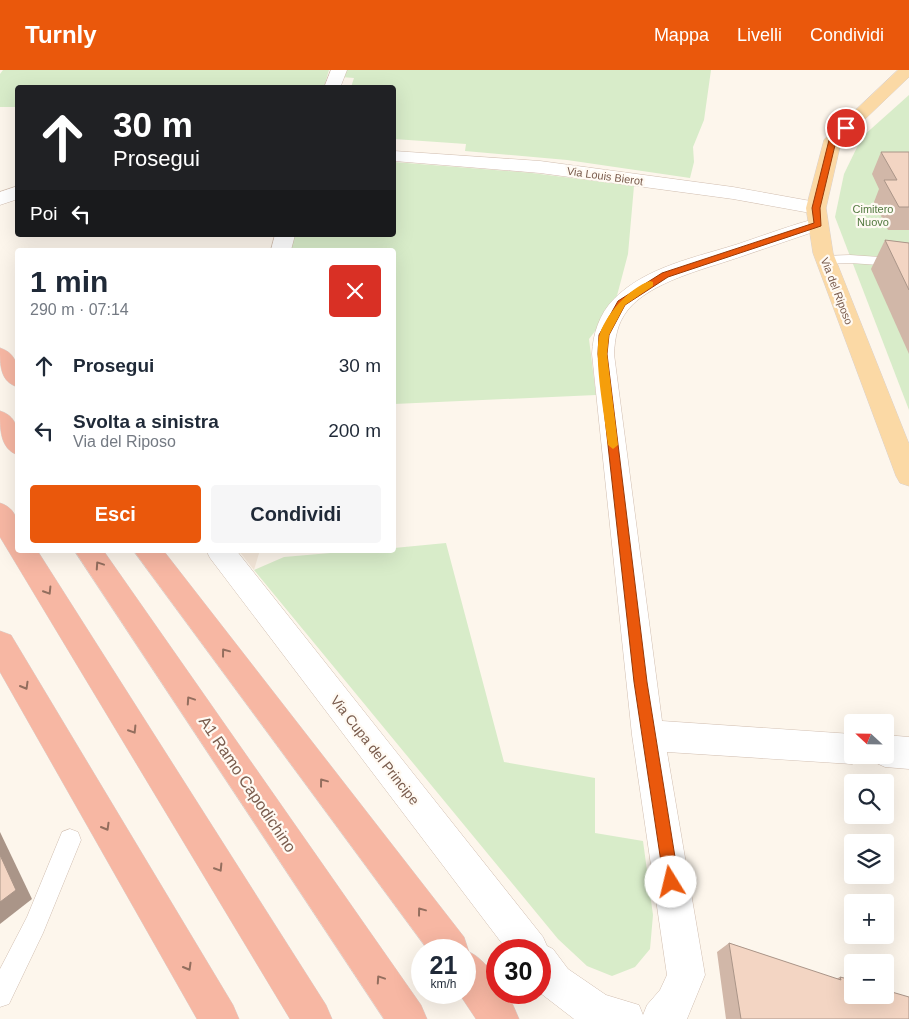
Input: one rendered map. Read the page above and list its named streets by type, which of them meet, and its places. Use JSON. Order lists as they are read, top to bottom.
{
  "streets": {
    "highway": ["A1 Ramo Capodichino"],
    "main road": ["Via del Riposo"],
    "street": ["Via Louis Bierot", "Via Cupa del Principe"]
  },
  "crossings": [
    ["Via Louis Bierot", "Via del Riposo"]
  ],
  "parks": ["Cimitero Nuovo"],
  "north": "left",
  "page": {
    "header": "Turnly",
    "nav": ["Mappa", "Livelli", "Condividi"],
    "turn": ["30 m", "Prosegui"],
    "then": "Poi",
    "heading": ["1 min", "290 m · 07:14"],
    "list": [
      {
        "name": "Prosegui",
        "value": "30 m"
      },
      {
        "name": "Svolta a sinistra",
        "note": "Via del Riposo",
        "value": "200 m"
      }
    ],
    "buttons": ["Esci", "Condividi"],
    "map_buttons": ["+", "−"],
    "speed": "21 km/h",
    "limit": "30"
  }
}
